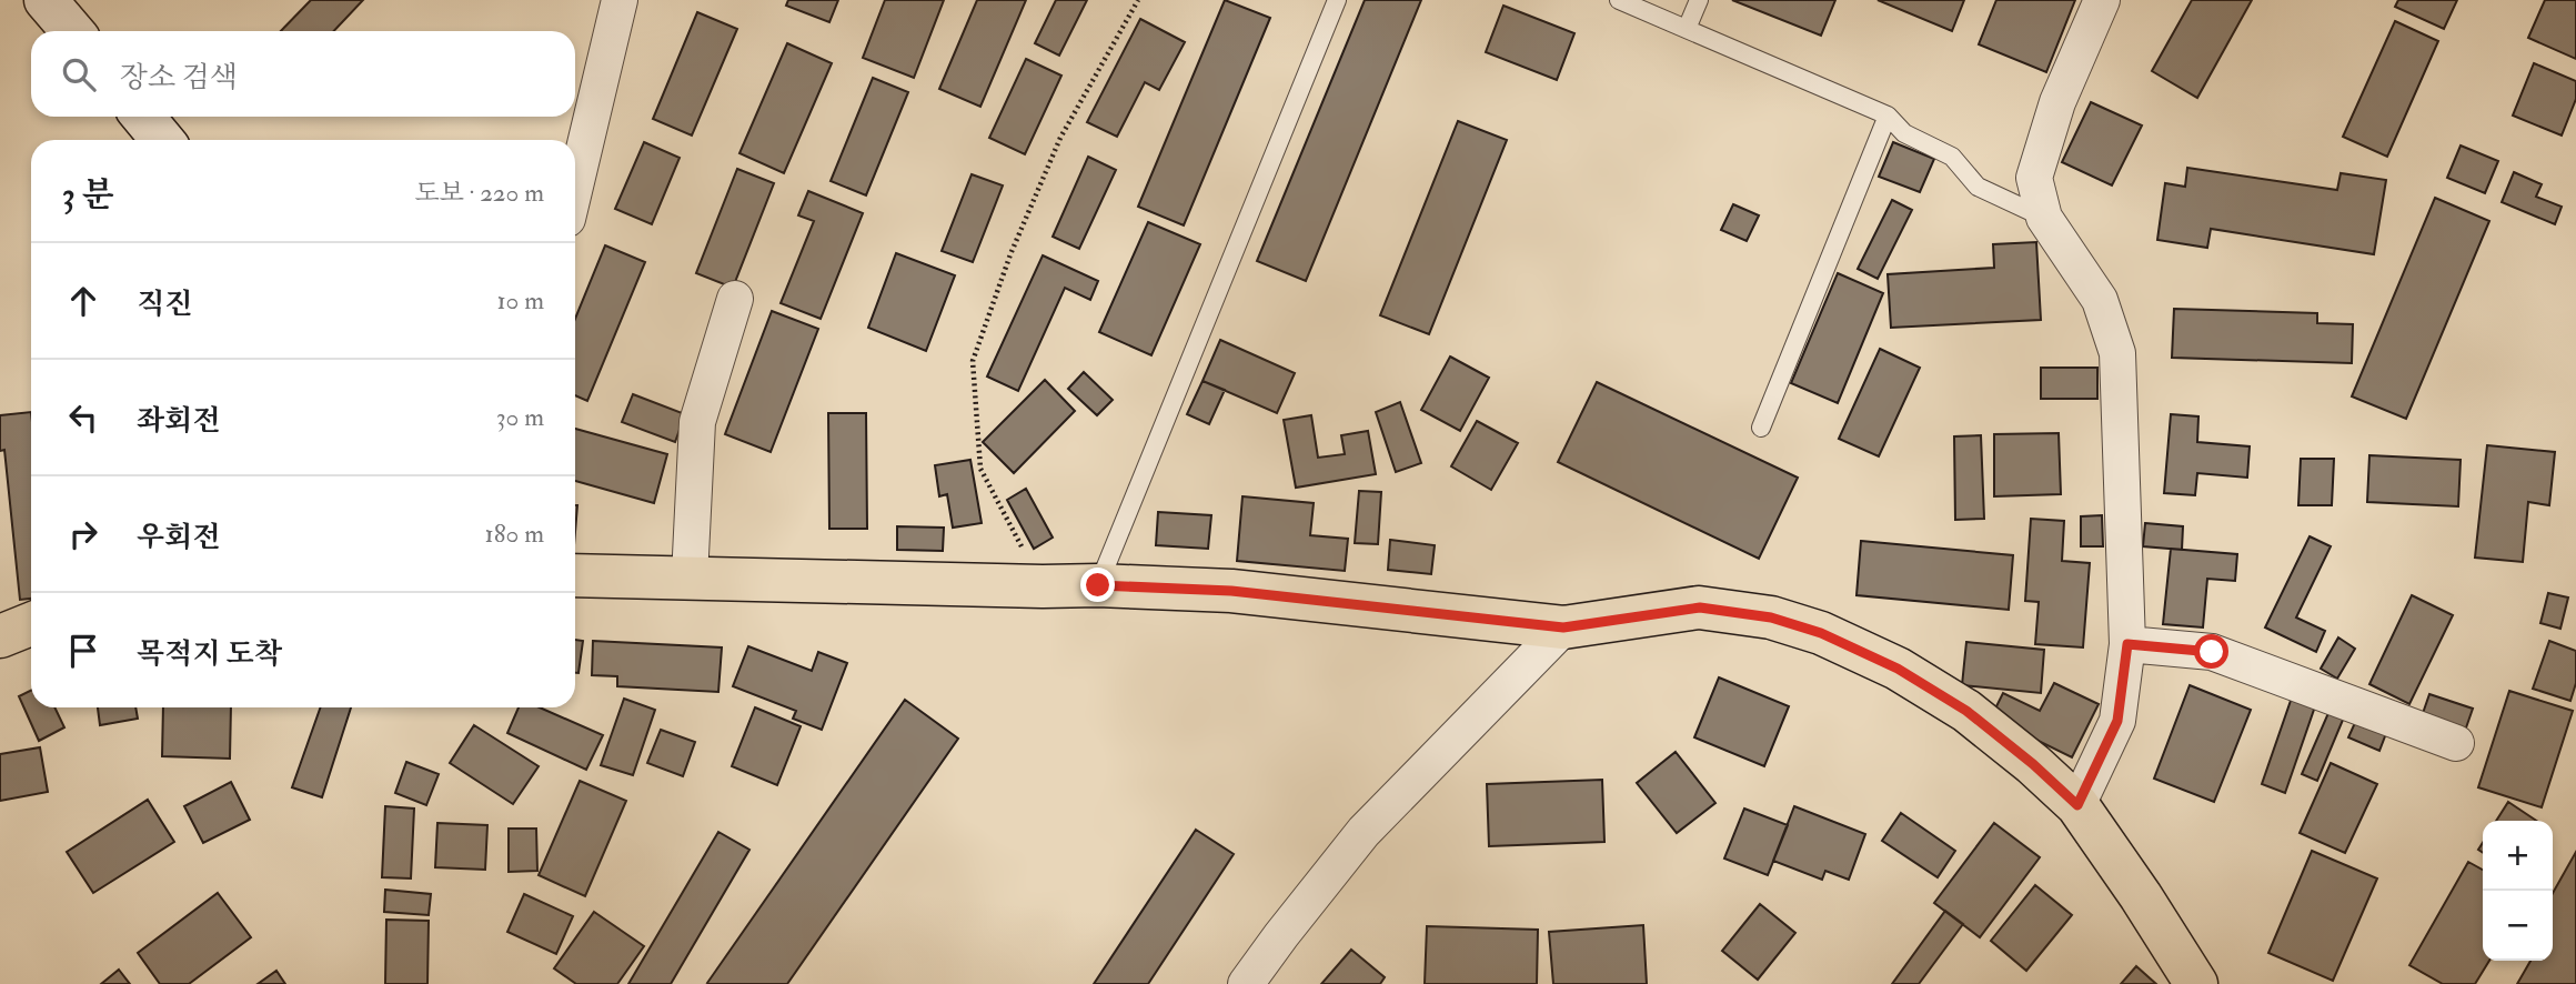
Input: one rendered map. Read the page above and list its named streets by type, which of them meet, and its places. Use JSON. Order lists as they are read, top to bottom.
{
  "page": {
    "search": "장소 검색",
    "heading": ["3 분", "도보 · 220 m"],
    "list": [
      ["직진", "10 m"],
      ["좌회전", "30 m"],
      ["우회전", "180 m"],
      "목적지 도착"
    ],
    "map_buttons": ["+", "−"]
  }
}
